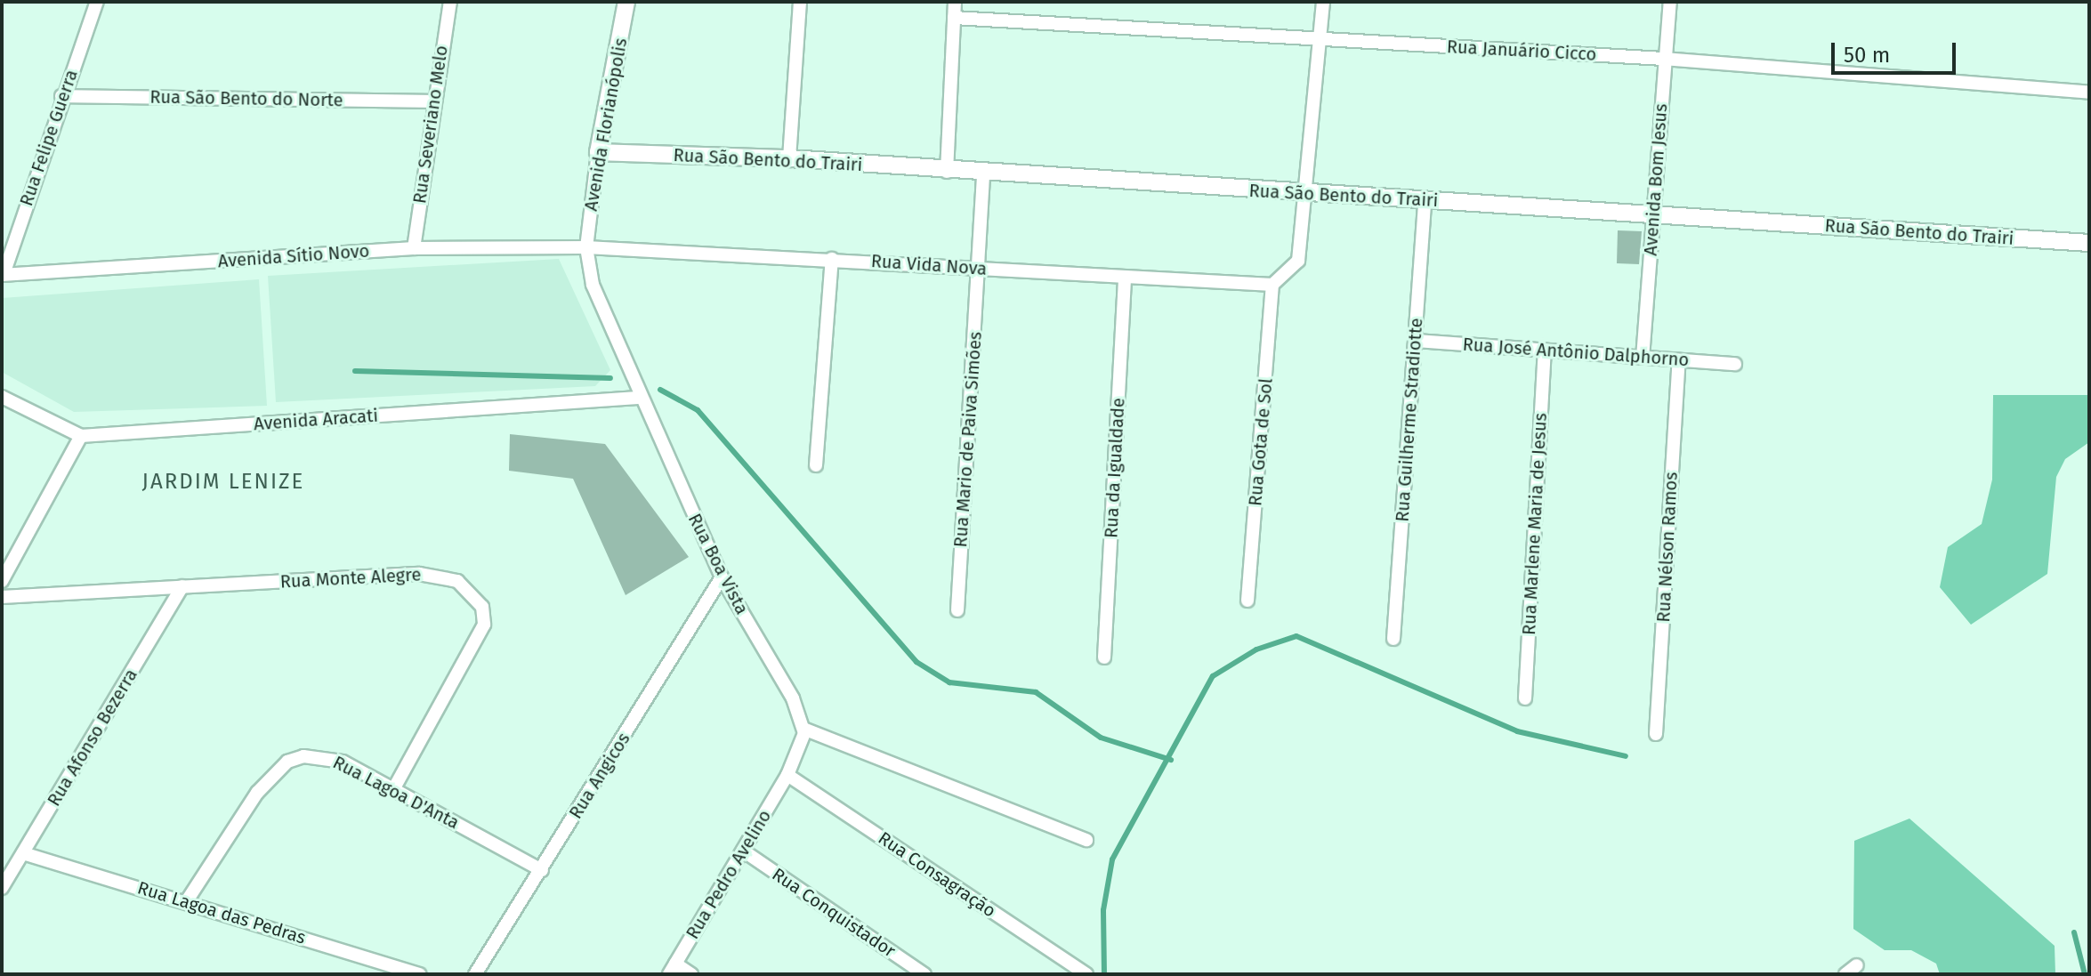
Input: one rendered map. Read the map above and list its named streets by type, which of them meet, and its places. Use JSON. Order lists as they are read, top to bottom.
{
  "streets": {
    "street": [
      "Rua Januário Cicco",
      "Rua São Bento do Norte",
      "Rua Severiano Melo",
      "Avenida Florianópolis",
      "Rua Felipe Guerra",
      "Rua São Bento do Trairi",
      "Avenida Bom Jesus",
      "Avenida Sítio Novo",
      "Rua Vida Nova",
      "Rua José Antônio Dalphorno",
      "Avenida Aracati",
      "Rua Guilherme Stradiotte",
      "Rua Mario de Paiva Simões",
      "Rua Gota de Sol",
      "Rua da Igualdade",
      "Rua Marlene Maria de Jesus",
      "Rua Nélson Ramos",
      "Rua Boa Vista",
      "Rua Monte Alegre",
      "Rua Afonso Bezerra",
      "Rua Angicos",
      "Rua Lagoa D'Anta",
      "Rua Pedro Avelino",
      "Rua Consagração",
      "Rua Lagoa das Pedras",
      "Rua Conquistador"
    ]
  },
  "crossings": [
    ["Rua Januário Cicco", "Avenida Bom Jesus"],
    ["Rua São Bento do Norte", "Rua Severiano Melo"],
    ["Rua São Bento do Norte", "Rua Felipe Guerra"],
    ["Rua Severiano Melo", "Avenida Sítio Novo"],
    ["Avenida Florianópolis", "Rua São Bento do Trairi"],
    ["Avenida Florianópolis", "Avenida Sítio Novo"],
    ["Avenida Florianópolis", "Rua Vida Nova"],
    ["Rua Felipe Guerra", "Avenida Sítio Novo"],
    ["Rua São Bento do Trairi", "Avenida Bom Jesus"],
    ["Rua São Bento do Trairi", "Rua Guilherme Stradiotte"],
    ["Rua São Bento do Trairi", "Rua Mario de Paiva Simões"],
    ["Avenida Bom Jesus", "Rua José Antônio Dalphorno"],
    ["Avenida Sítio Novo", "Rua Vida Nova"],
    ["Rua Vida Nova", "Rua Mario de Paiva Simões"],
    ["Rua Vida Nova", "Rua Gota de Sol"],
    ["Rua Vida Nova", "Rua da Igualdade"],
    ["Rua José Antônio Dalphorno", "Rua Guilherme Stradiotte"],
    ["Rua José Antônio Dalphorno", "Rua Marlene Maria de Jesus"],
    ["Rua José Antônio Dalphorno", "Rua Nélson Ramos"],
    ["Avenida Aracati", "Rua Boa Vista"],
    ["Rua Boa Vista", "Rua Angicos"],
    ["Rua Monte Alegre", "Rua Afonso Bezerra"],
    ["Rua Monte Alegre", "Rua Lagoa D'Anta"],
    ["Rua Afonso Bezerra", "Rua Lagoa das Pedras"],
    ["Rua Angicos", "Rua Lagoa D'Anta"],
    ["Rua Lagoa D'Anta", "Rua Lagoa das Pedras"],
    ["Rua Pedro Avelino", "Rua Consagração"],
    ["Rua Pedro Avelino", "Rua Conquistador"]
  ],
  "districts": ["JARDIM LENIZE"],
  "scale_bar": "50 m"
}
